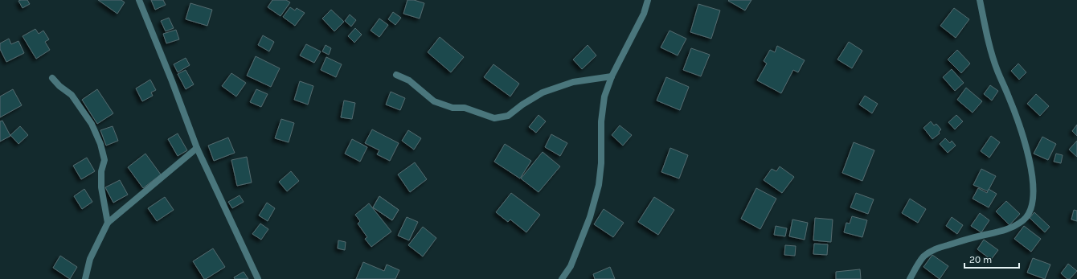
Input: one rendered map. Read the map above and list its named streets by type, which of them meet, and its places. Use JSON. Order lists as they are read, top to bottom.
{
  "scale_bar": "20 m"
}
